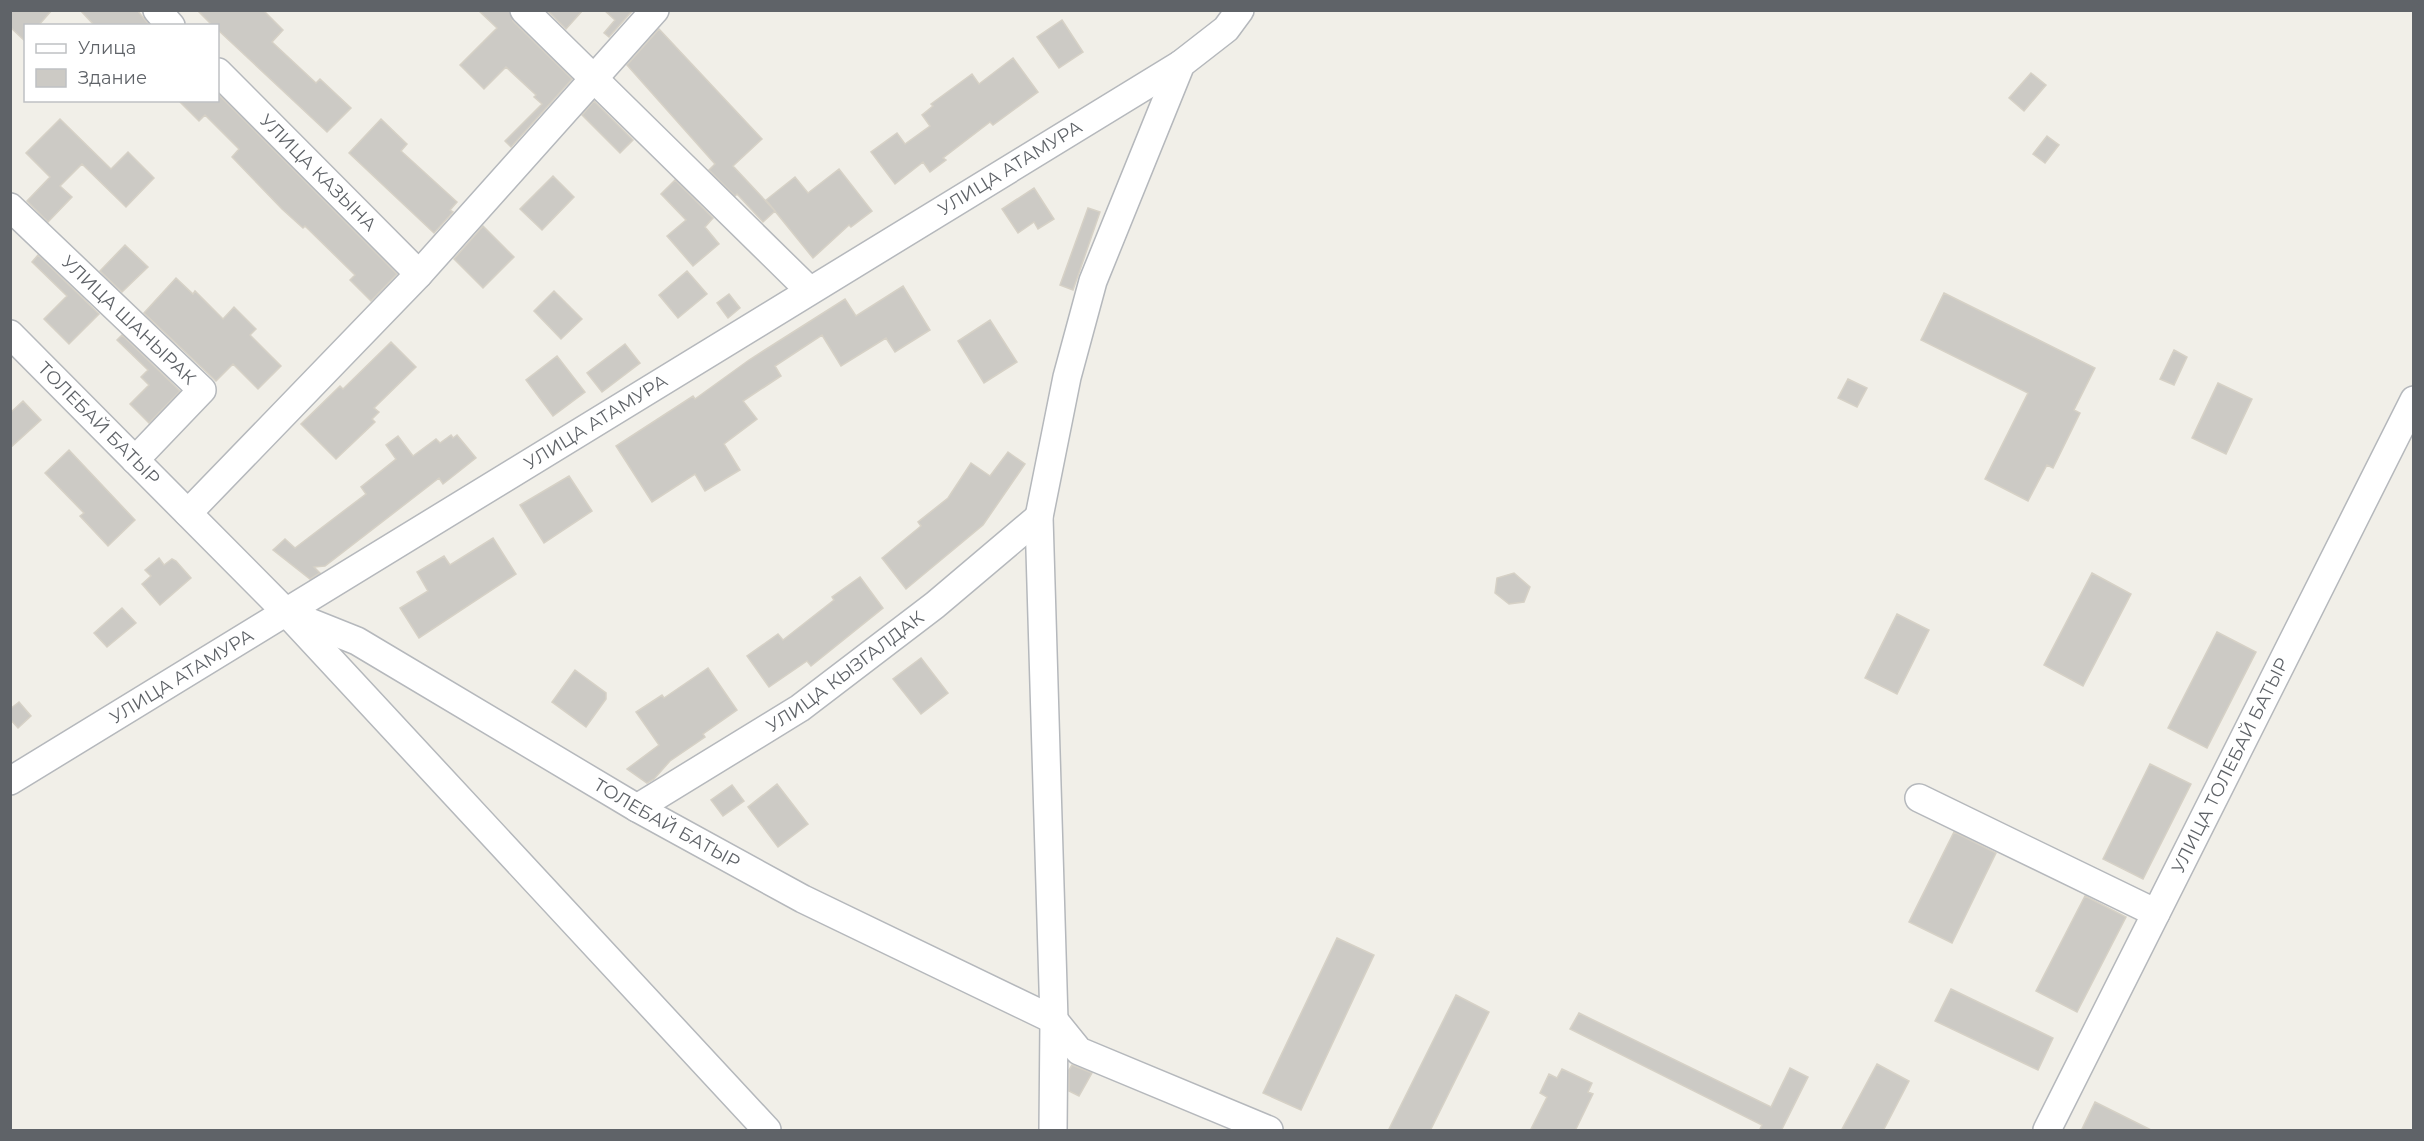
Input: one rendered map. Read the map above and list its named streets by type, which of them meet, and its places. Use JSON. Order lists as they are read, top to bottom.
{
  "streets": {
    "street": [
      "УЛИЦА АТАМУРА",
      "УЛИЦА КАЗЫНА",
      "УЛИЦА ШАНЫРАК",
      "ТОЛЕБАЙ БАТЫР",
      "УЛИЦА КЫЗГАЛДАК",
      "УЛИЦА ТОЛЕБАЙ БАТЫР"
    ]
  },
  "crossings": [
    ["УЛИЦА АТАМУРА", "ТОЛЕБАЙ БАТЫР"],
    ["УЛИЦА ШАНЫРАК", "ТОЛЕБАЙ БАТЫР"],
    ["ТОЛЕБАЙ БАТЫР", "УЛИЦА КЫЗГАЛДАК"]
  ],
  "legend": ["Улица", "Здание"]
}
